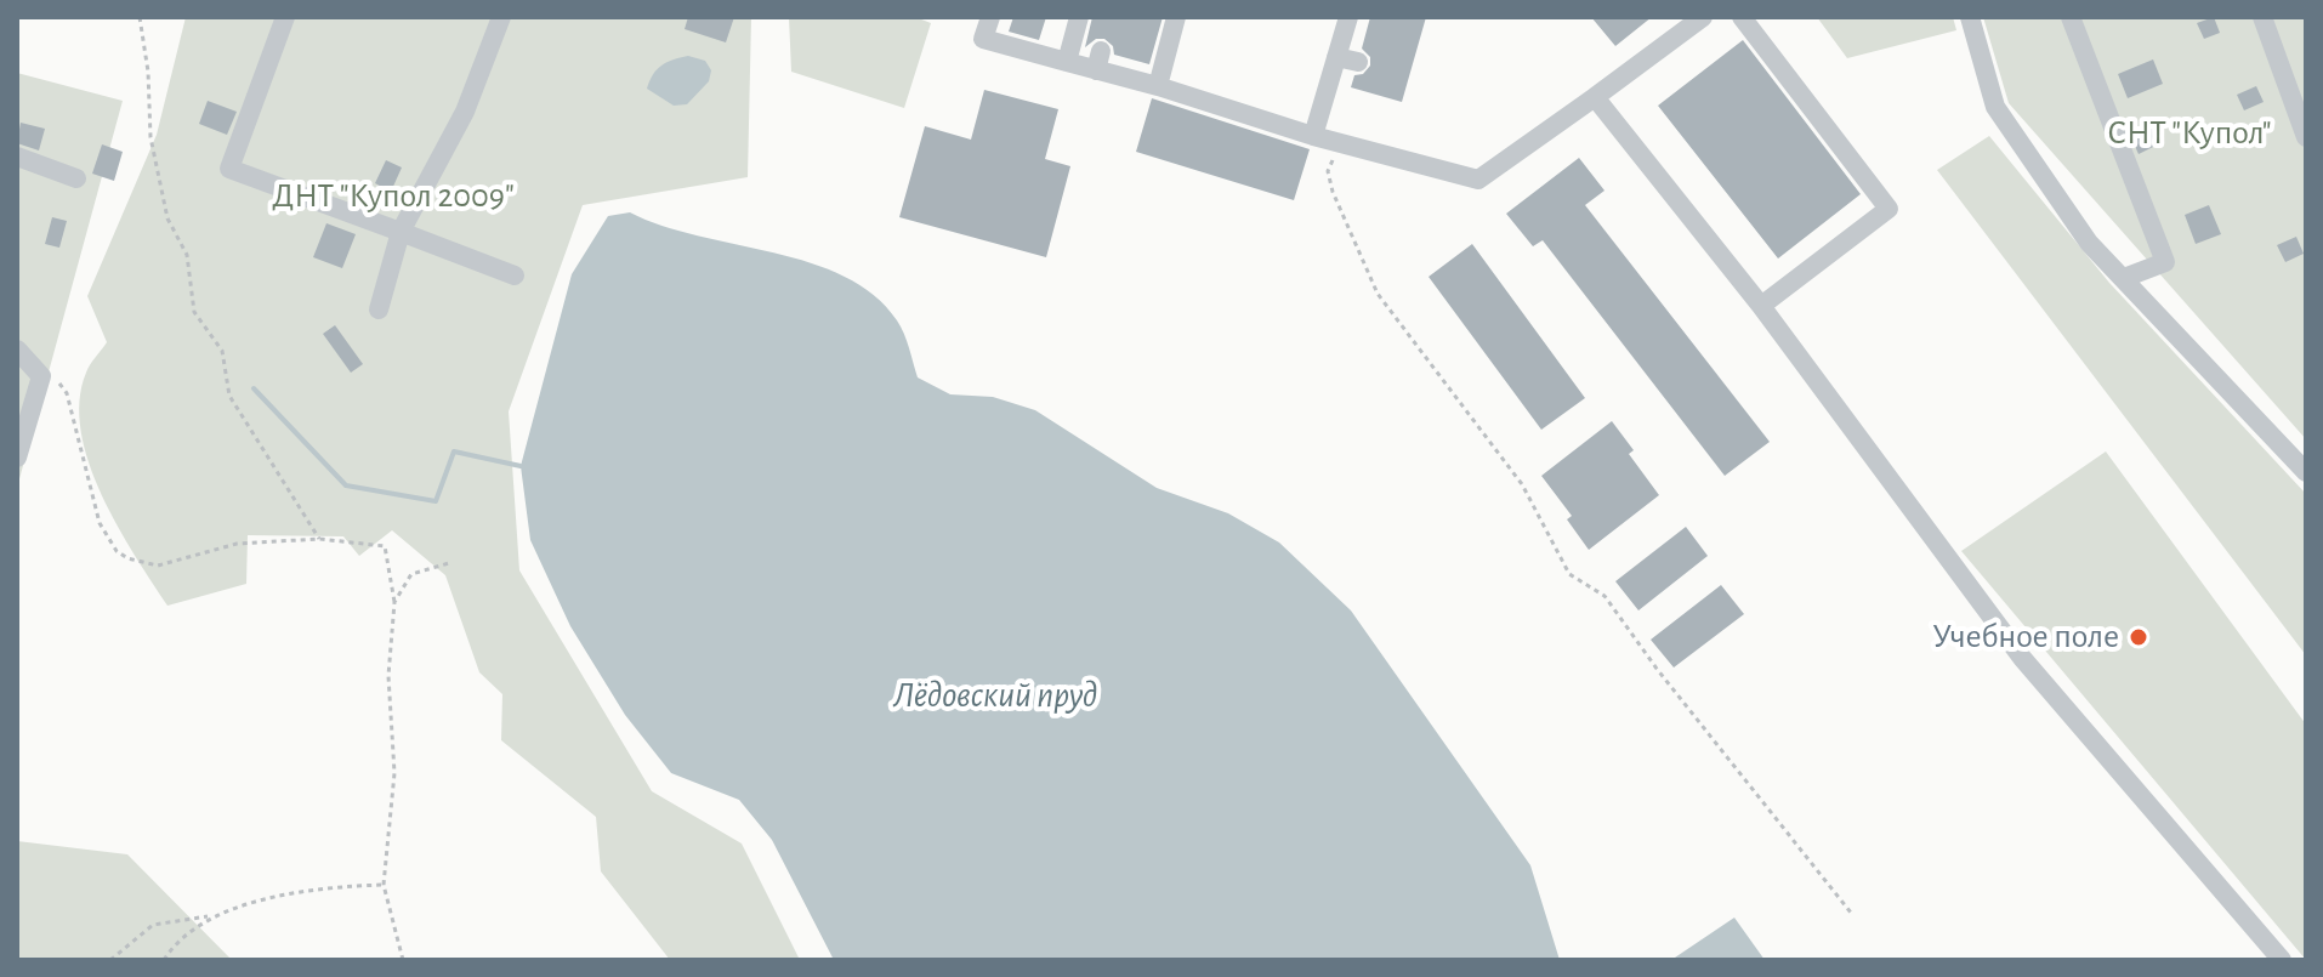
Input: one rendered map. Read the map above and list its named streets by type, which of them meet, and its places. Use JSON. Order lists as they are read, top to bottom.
{
  "water": ["Лёдовский пруд"],
  "parks": ["СНТ \"Купол\"", "ДНТ \"Купол 2009\""],
  "places": ["Учебное поле"]
}
